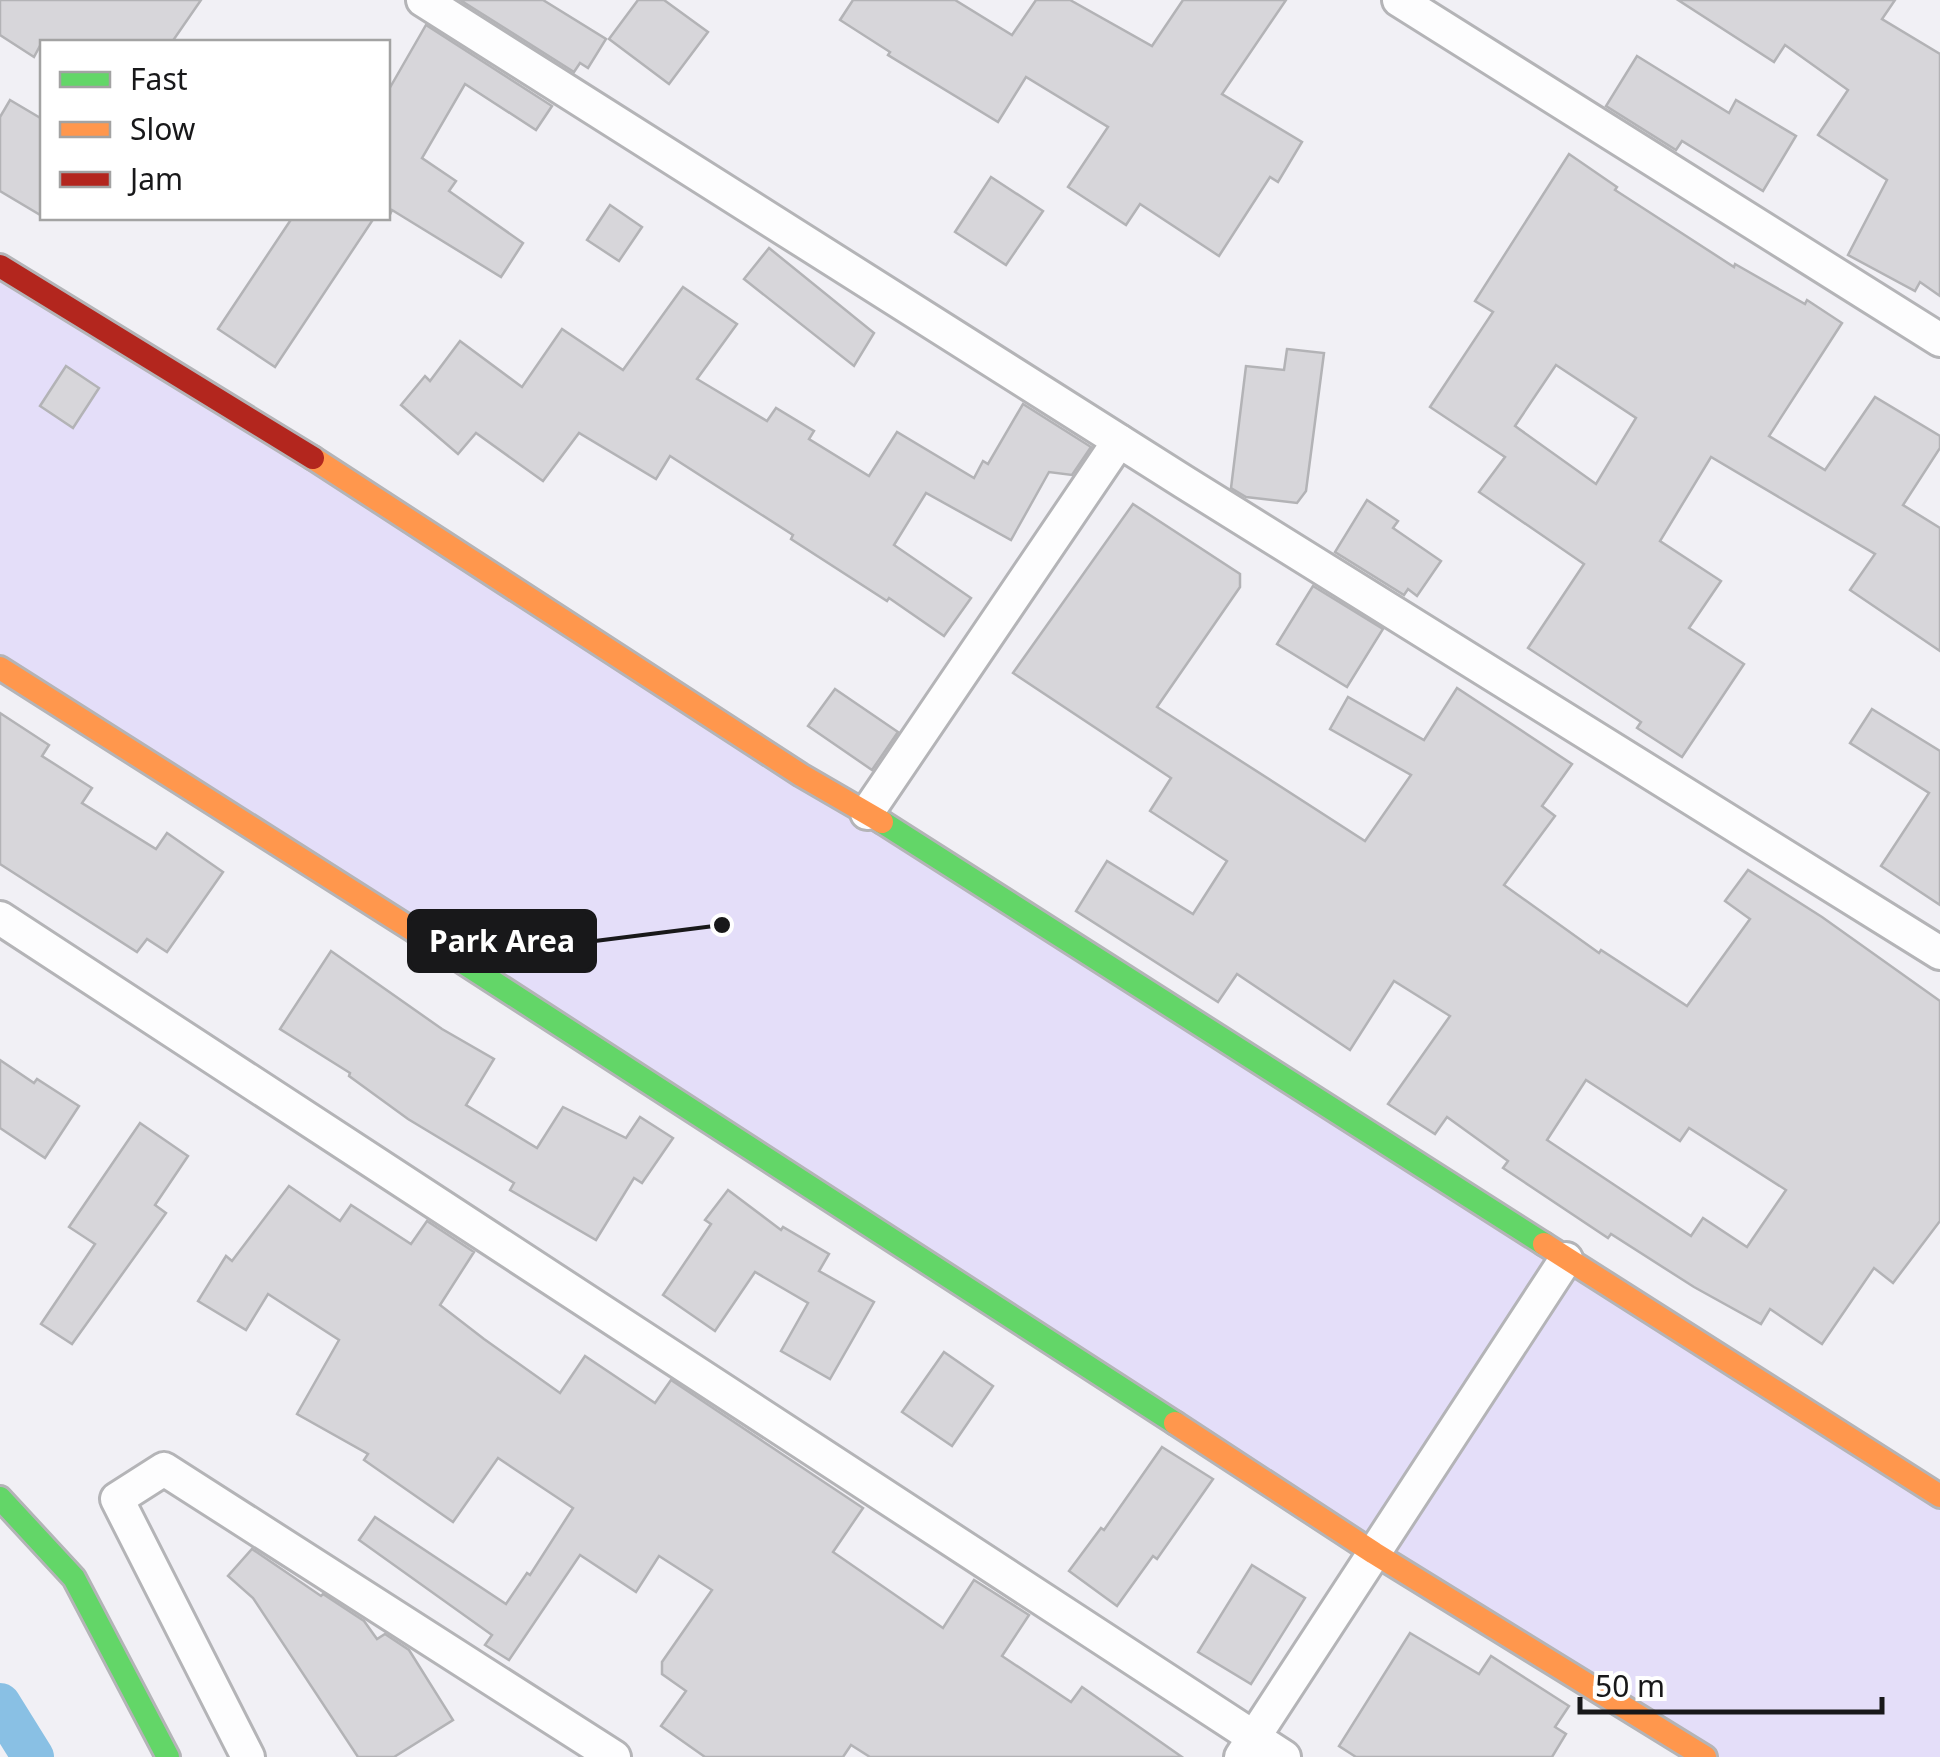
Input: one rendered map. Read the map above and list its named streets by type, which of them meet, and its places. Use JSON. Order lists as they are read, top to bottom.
{
  "places": ["Park Area"],
  "legend": ["Fast", "Slow", "Jam"],
  "scale_bar": "50 m"
}
